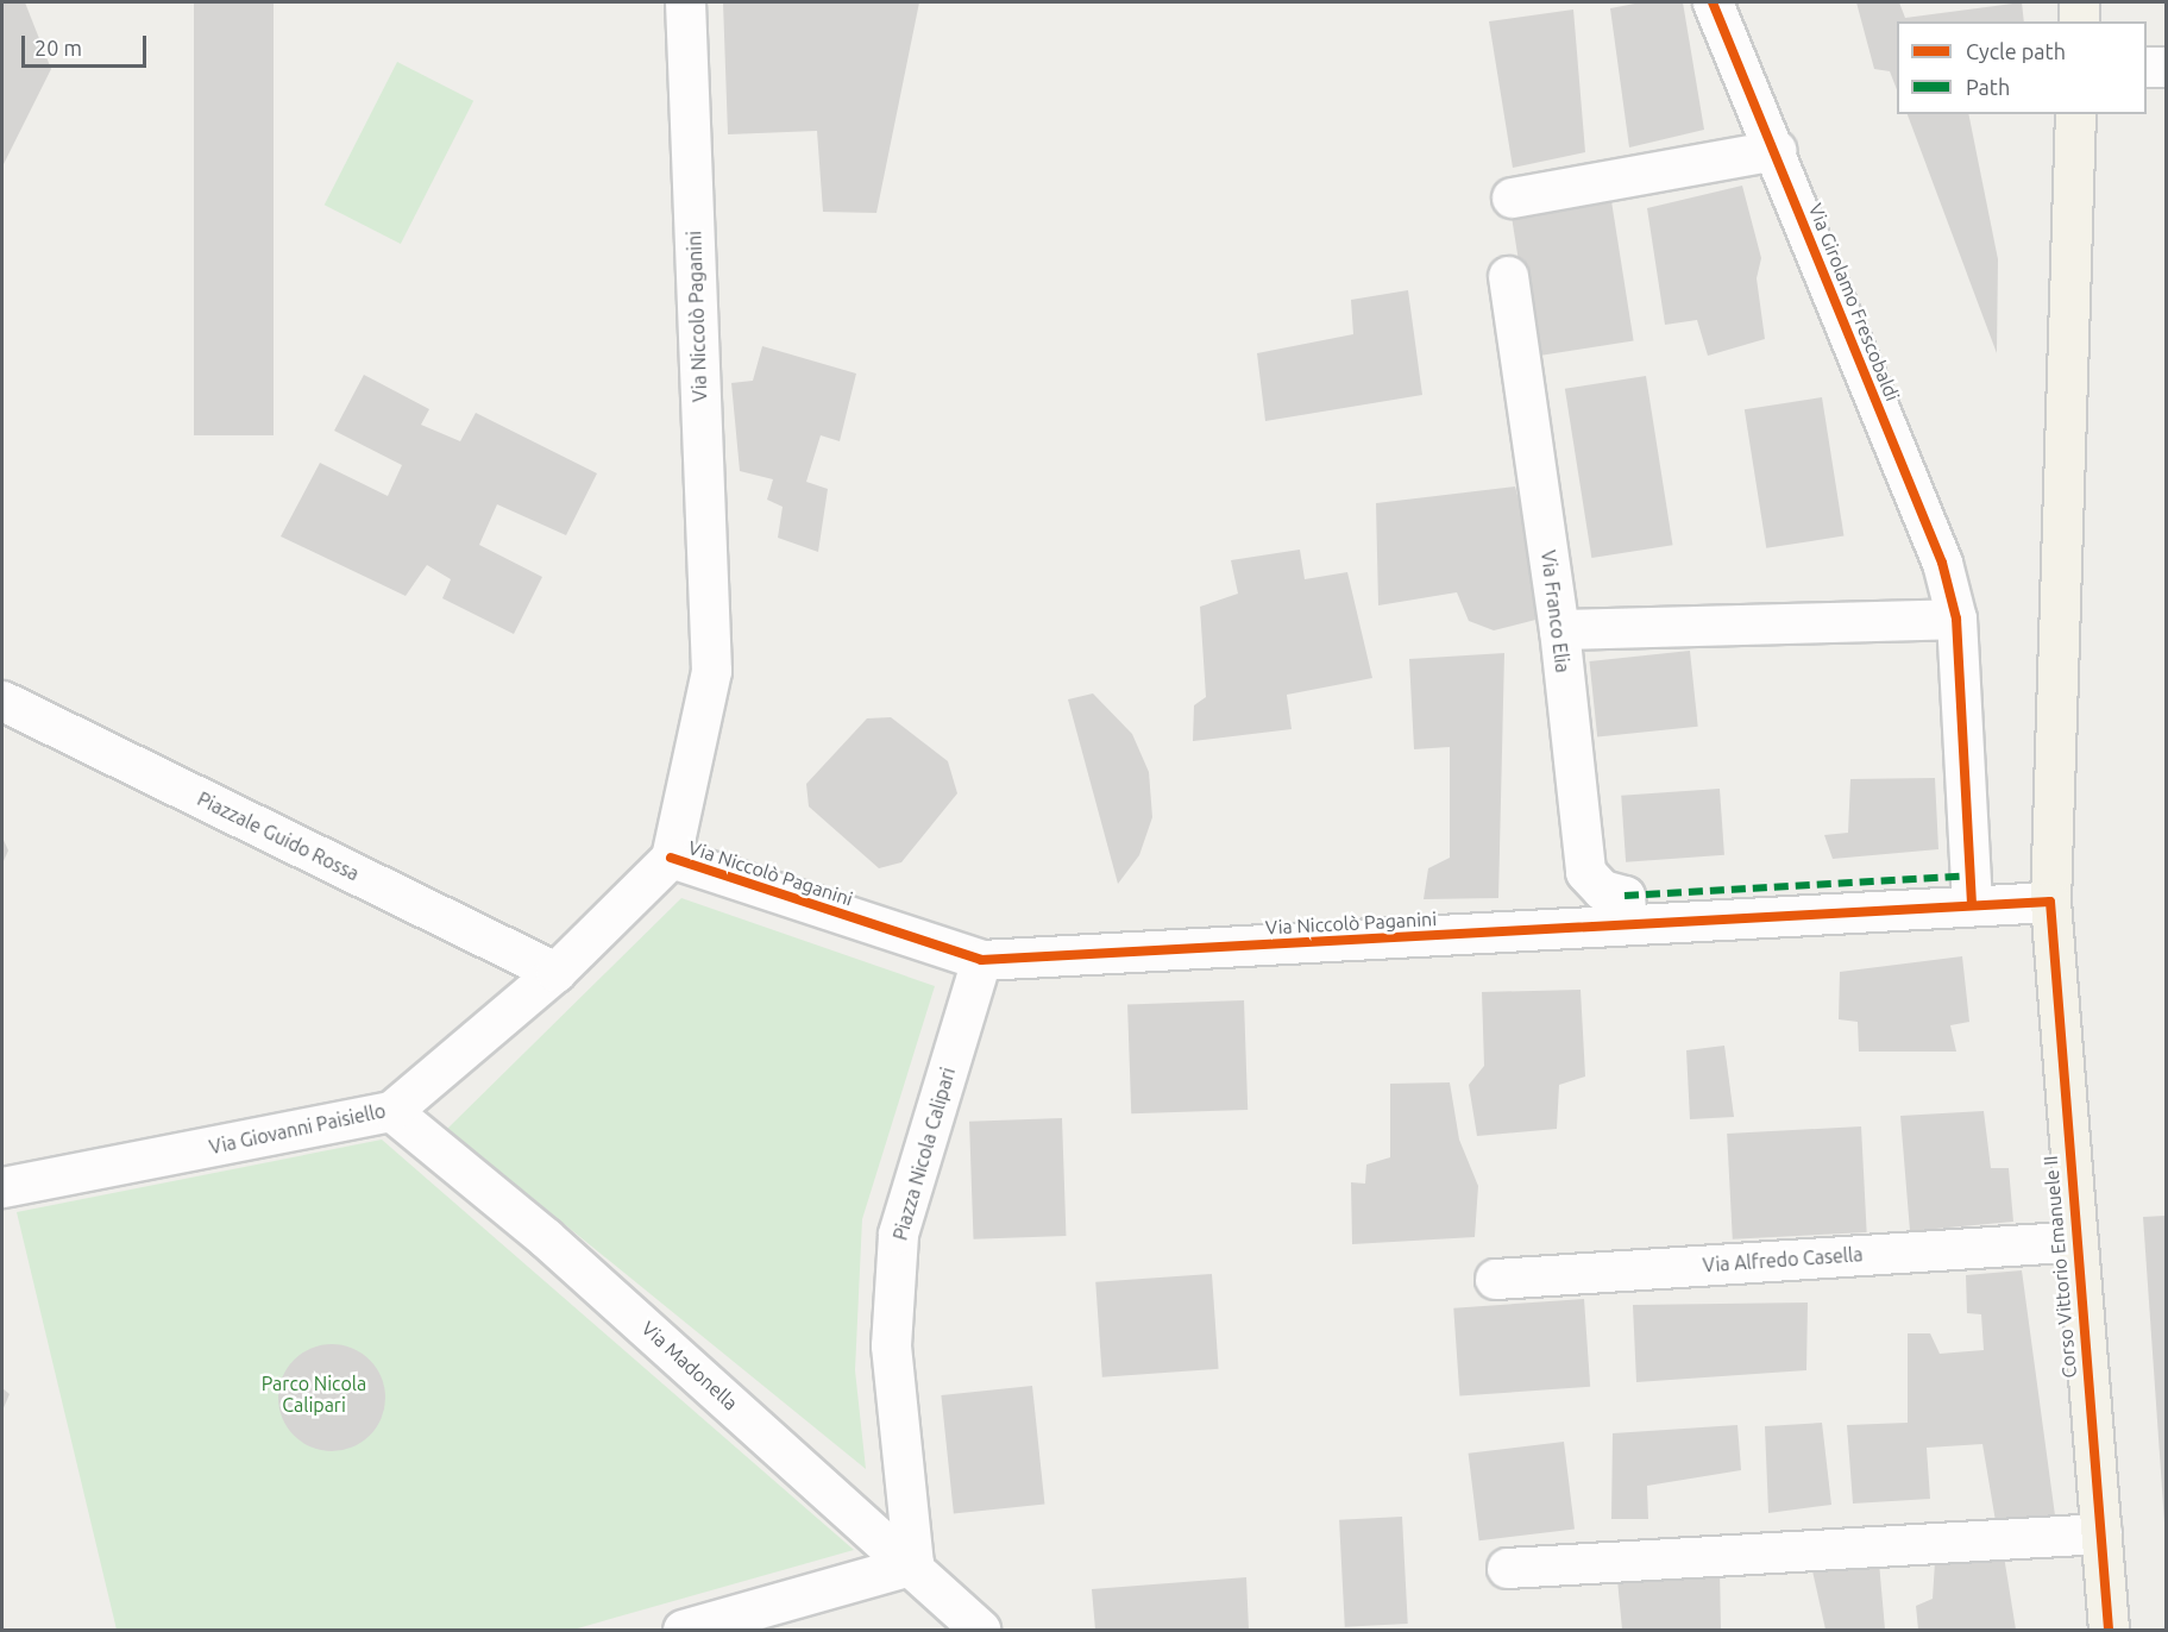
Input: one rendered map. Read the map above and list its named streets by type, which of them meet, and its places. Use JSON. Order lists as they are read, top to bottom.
{
  "streets": {
    "main road": ["Corso Vittorio Emanuele II"],
    "street": [
      "Via Girolamo Frescobaldi",
      "Via Niccolò Paganini",
      "Via Franco Elia",
      "Piazzale Guido Rossa",
      "Via Giovanni Paisiello",
      "Piazza Nicola Calipari",
      "Via Alfredo Casella",
      "Via Madonella"
    ]
  },
  "crossings": [
    ["Via Girolamo Frescobaldi", "Via Niccolò Paganini"],
    ["Via Niccolò Paganini", "Via Franco Elia"],
    ["Via Niccolò Paganini", "Via Giovanni Paisiello"],
    ["Via Niccolò Paganini", "Piazza Nicola Calipari"],
    ["Via Niccolò Paganini", "Corso Vittorio Emanuele II"],
    ["Piazzale Guido Rossa", "Via Giovanni Paisiello"],
    ["Via Giovanni Paisiello", "Via Madonella"],
    ["Piazza Nicola Calipari", "Via Madonella"],
    ["Via Alfredo Casella", "Corso Vittorio Emanuele II"]
  ],
  "parks": ["Parco Nicola Calipari"],
  "legend": ["Cycle path", "Path"],
  "scale_bar": "20 m"
}
